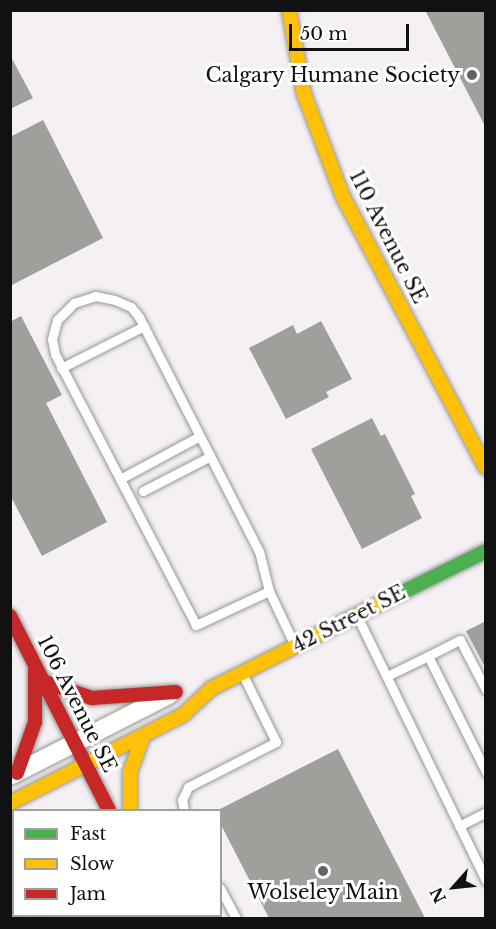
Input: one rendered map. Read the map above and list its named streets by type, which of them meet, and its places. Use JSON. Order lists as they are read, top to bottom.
{
  "streets": {
    "street": ["110 Avenue SE", "42 Street SE", "106 Avenue SE"]
  },
  "crossings": [
    ["42 Street SE", "106 Avenue SE"]
  ],
  "places": ["Calgary Humane Society", "Wolseley Main"],
  "legend": ["Fast", "Slow", "Jam"],
  "scale_bar": "50 m",
  "north": "bottom left"
}
